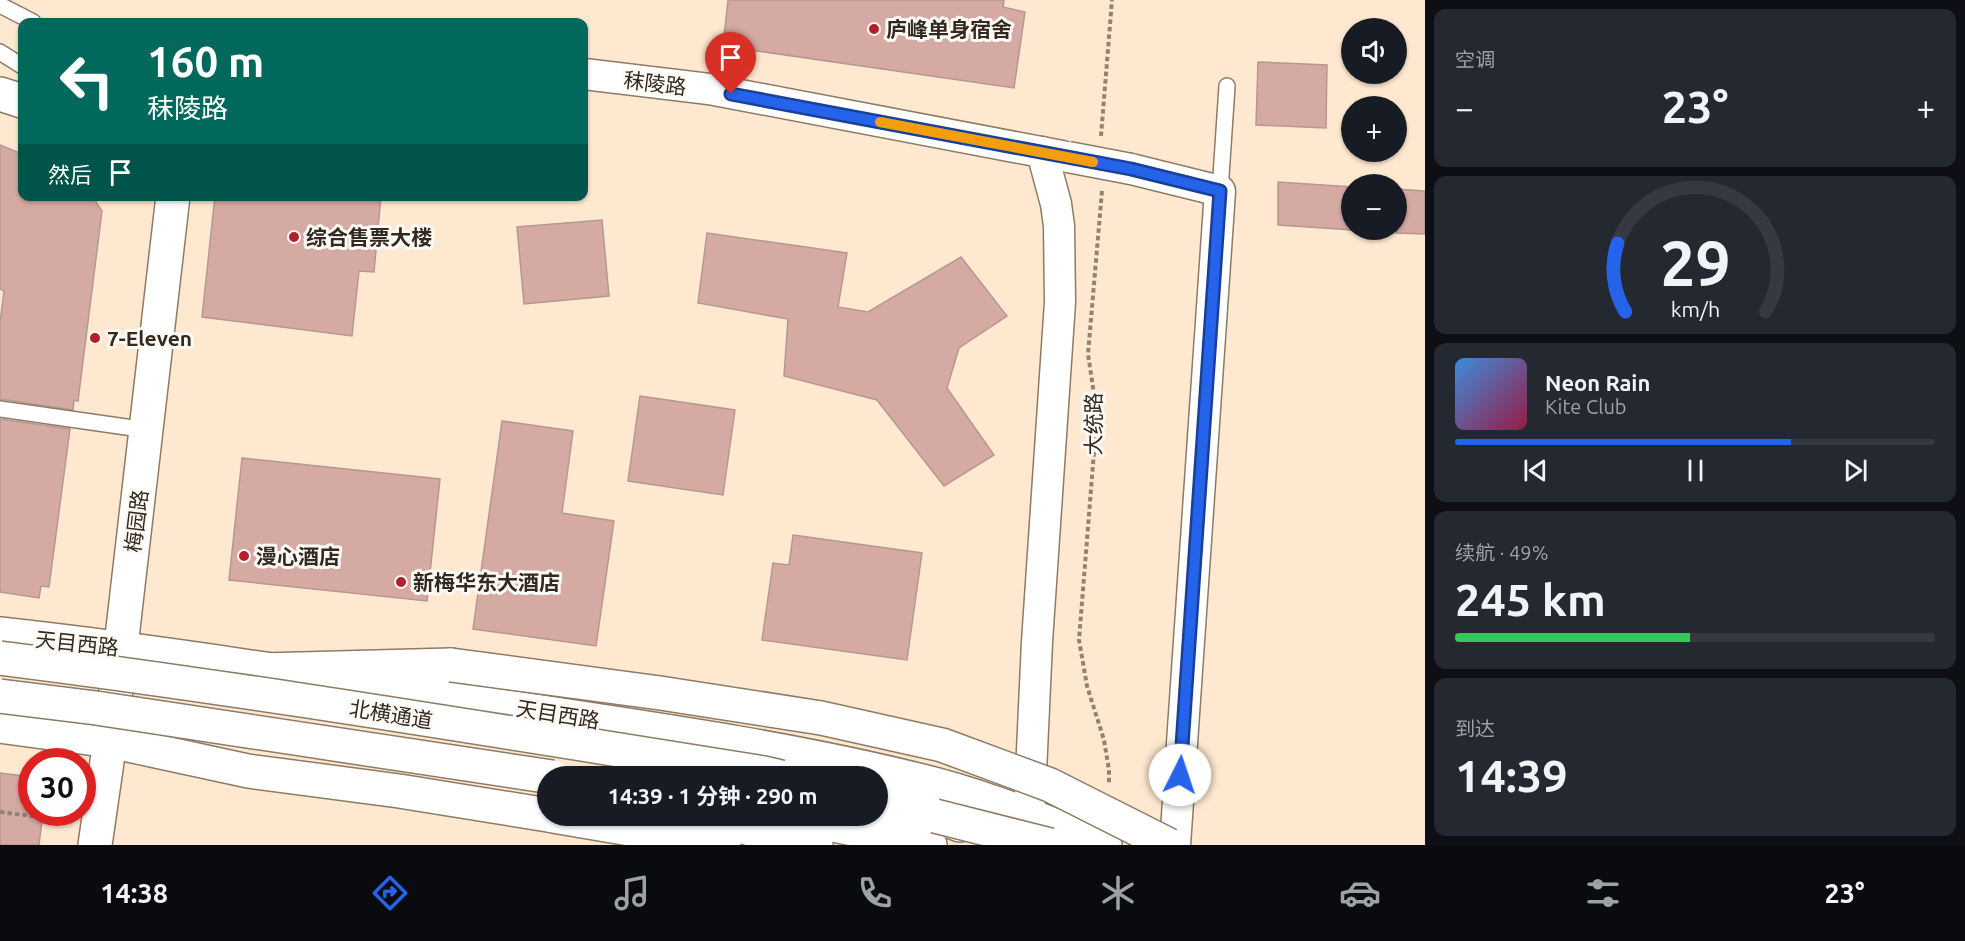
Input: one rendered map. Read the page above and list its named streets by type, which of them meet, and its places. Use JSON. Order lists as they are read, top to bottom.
{
  "streets": {
    "main road": ["梅园路", "天目西路", "北横通道"],
    "street": ["秣陵路", "大统路"]
  },
  "crossings": [
    ["秣陵路", "大统路"],
    ["大统路", "天目西路"],
    ["梅园路", "天目西路"]
  ],
  "places": [
    "庐峰单身宿舍",
    "综合售票大楼",
    "7-Eleven",
    "漫心酒店",
    "新梅华东大酒店"
  ],
  "page": {
    "tile": [
      "空调",
      ["续航 · 49%", "245 km"],
      ["到达", "14:39"]
    ],
    "map_buttons": ["+", "−"],
    "turn": ["160 m", "秣陵路"],
    "heat": ["−", "23°", "+"],
    "then": "然后",
    "song": ["Neon Rain", "Kite Club"],
    "limit": "30",
    "trip": "14:39 · 1 分钟 · 290 m",
    "tabs": ["14:38", "23°"],
    "gauge": ["29", "km/h"]
  }
}
